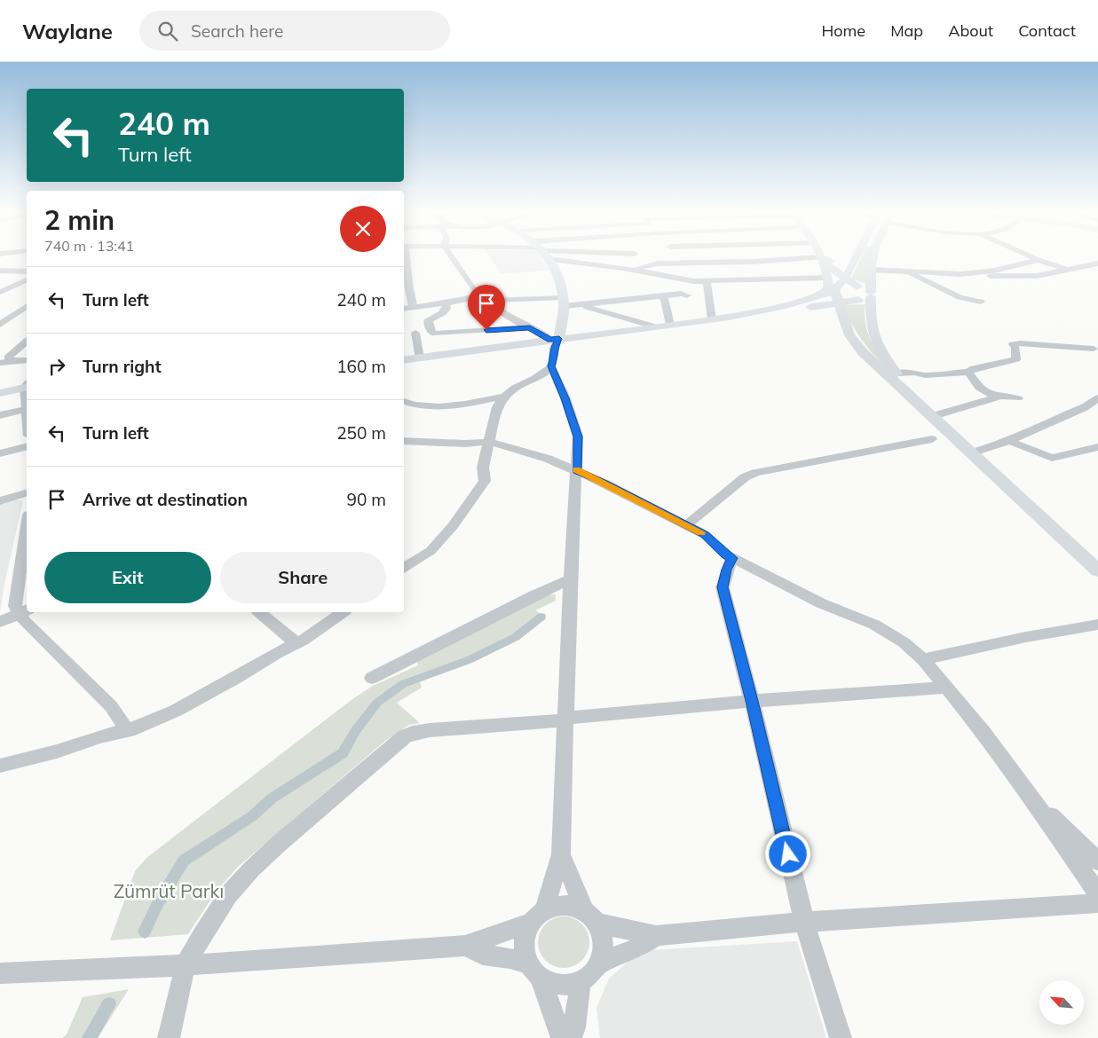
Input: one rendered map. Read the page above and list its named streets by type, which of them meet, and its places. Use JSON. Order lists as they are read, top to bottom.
{
  "parks": ["Zümrüt Parkı"],
  "north": "top left",
  "page": {
    "header": "Waylane",
    "search": "Search here",
    "nav": [
      "Home",
      "Map",
      "About",
      "Contact"
    ],
    "turn": ["240 m", "Turn left"],
    "heading": ["2 min", "740 m · 13:41"],
    "list": [
      {
        "name": "Turn left",
        "value": "240 m"
      },
      {
        "name": "Turn right",
        "value": "160 m"
      },
      {
        "name": "Turn left",
        "value": "250 m"
      },
      {
        "name": "Arrive at destination",
        "value": "90 m"
      }
    ],
    "buttons": ["Exit", "Share"]
  }
}
